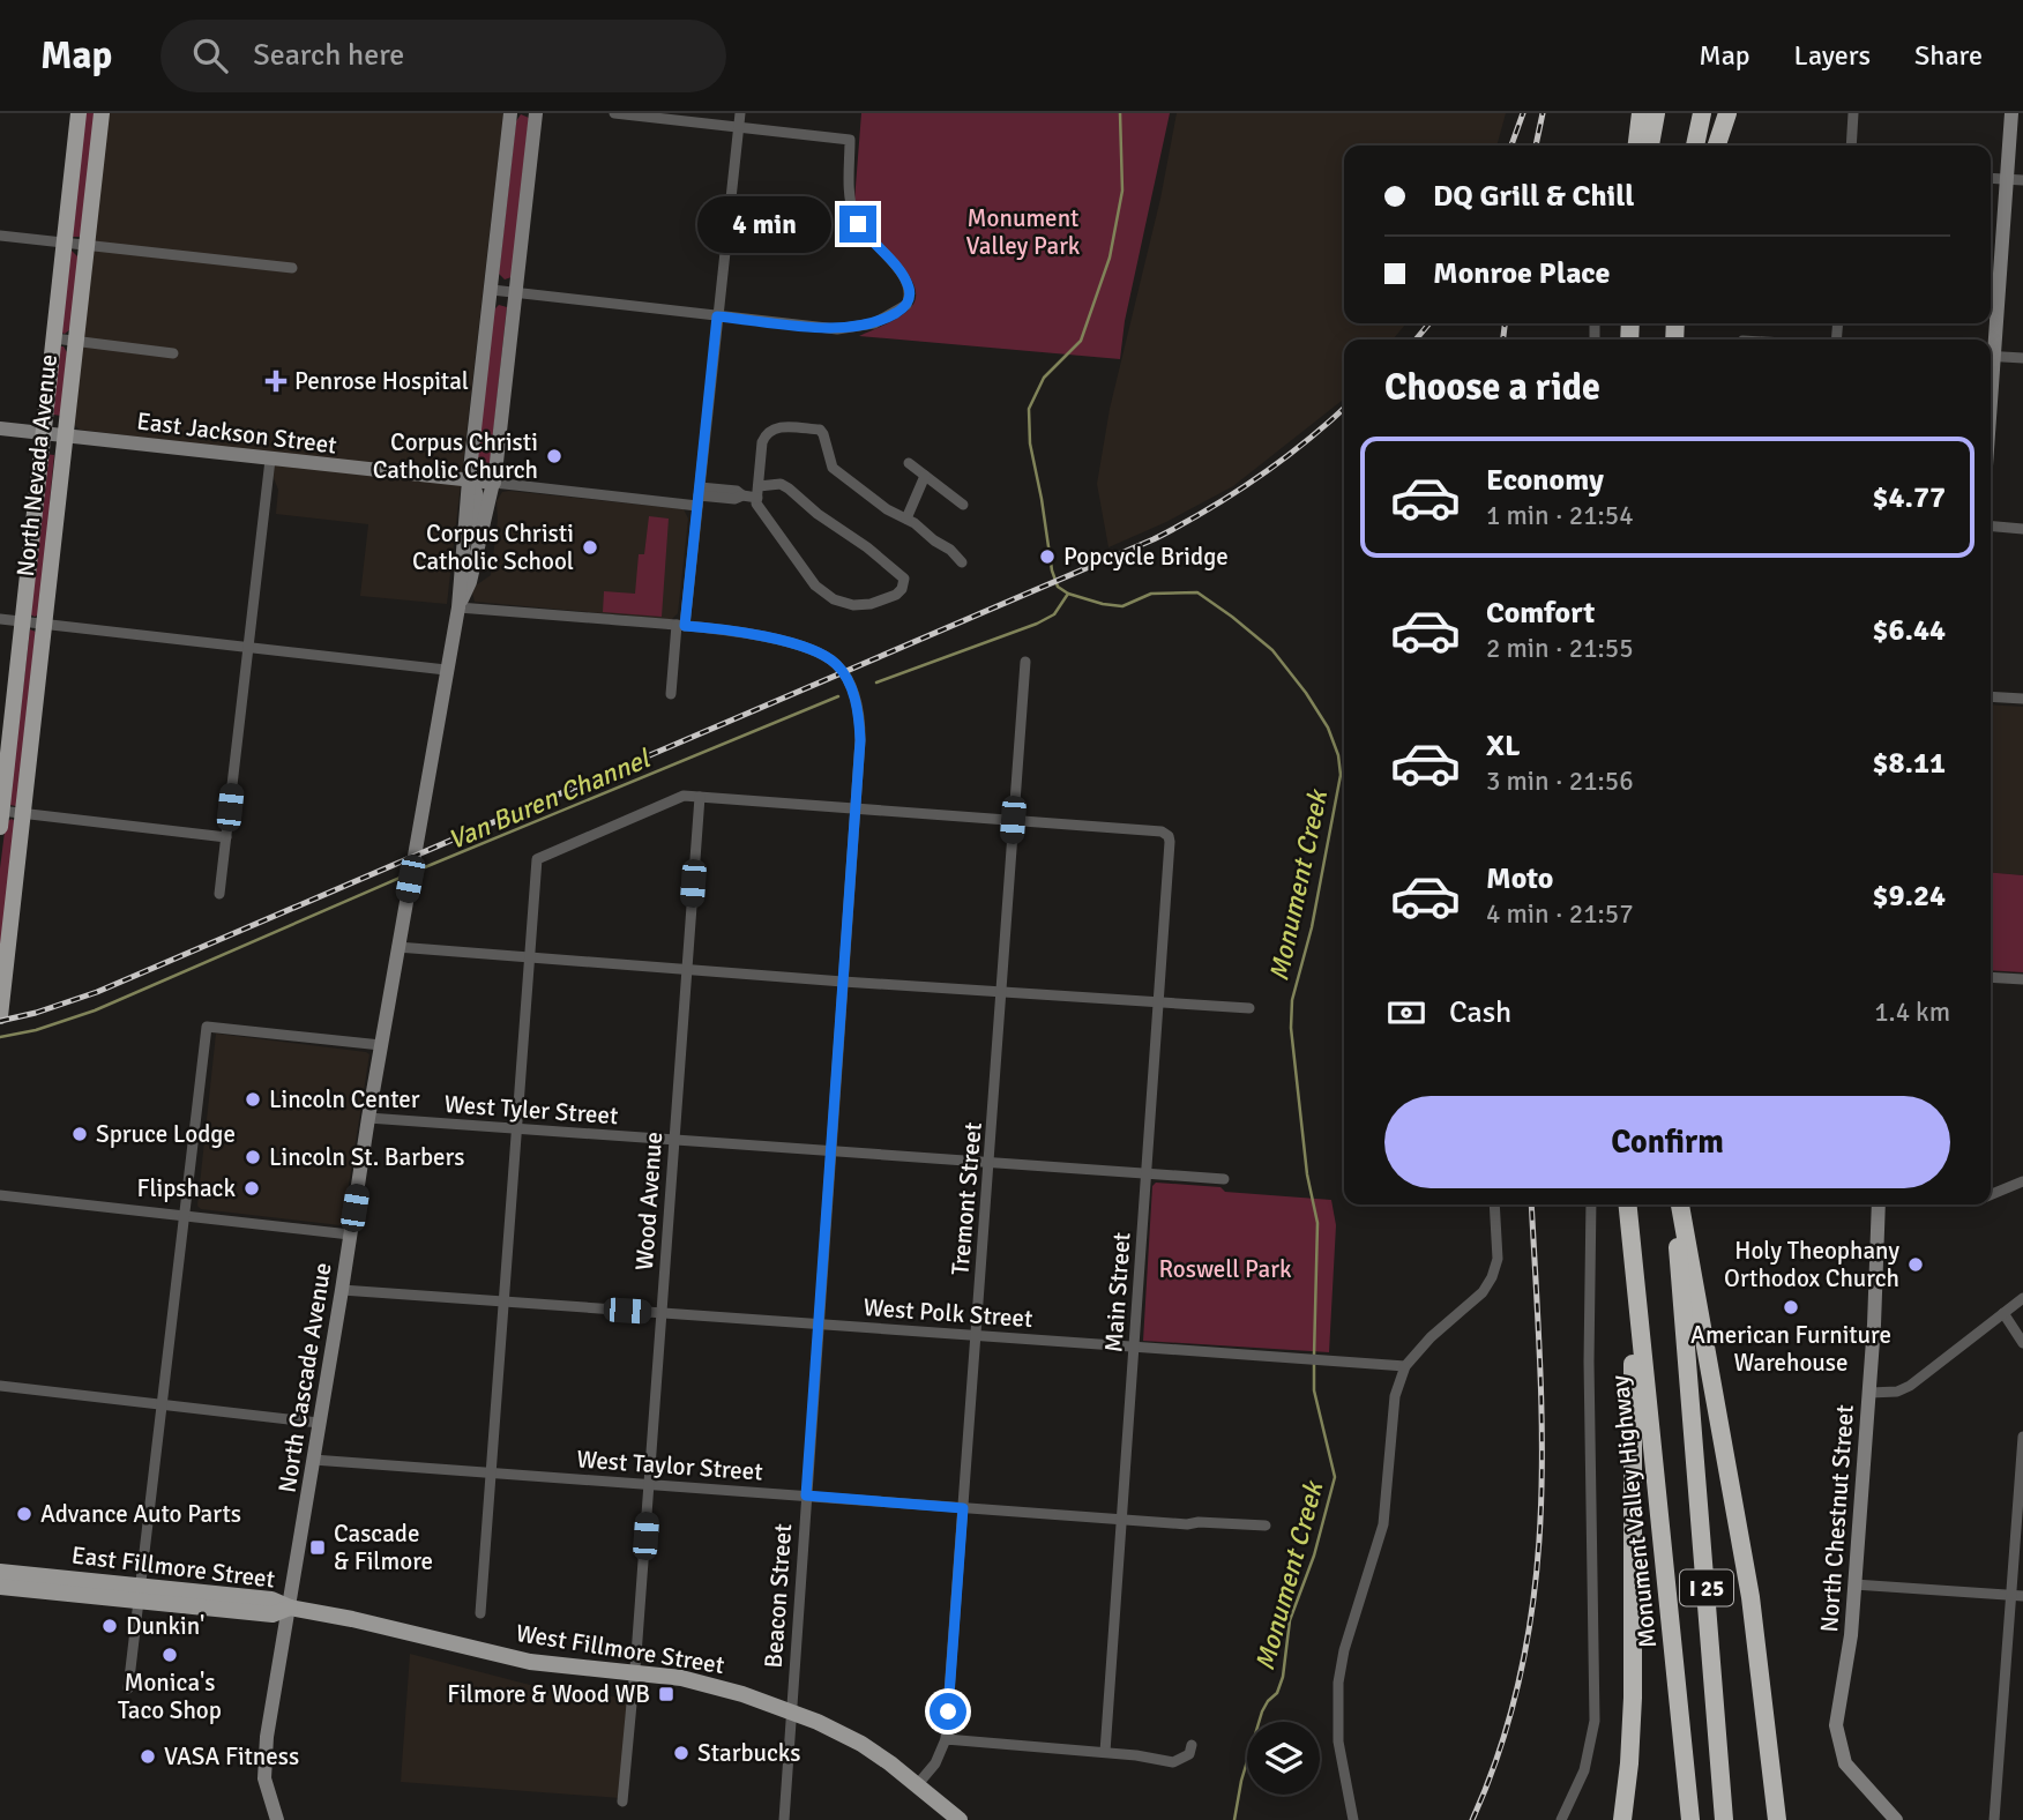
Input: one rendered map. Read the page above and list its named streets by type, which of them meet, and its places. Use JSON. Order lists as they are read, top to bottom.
{
  "streets": {
    "highway": ["Monument Valley Highway", "I 25"],
    "main road": [
      "East Jackson Street",
      "North Nevada Avenue",
      "North Cascade Avenue",
      "North Chestnut Street",
      "East Fillmore Street",
      "West Fillmore Street"
    ],
    "street": [
      "West Tyler Street",
      "Tremont Street",
      "Wood Avenue",
      "Main Street",
      "West Polk Street",
      "West Taylor Street",
      "Beacon Street"
    ]
  },
  "crossings": [
    ["East Jackson Street", "North Nevada Avenue"],
    ["East Jackson Street", "North Cascade Avenue"],
    ["West Tyler Street", "Tremont Street"],
    ["West Tyler Street", "Wood Avenue"],
    ["West Tyler Street", "Main Street"],
    ["West Tyler Street", "North Cascade Avenue"],
    ["West Tyler Street", "Beacon Street"],
    ["Tremont Street", "Main Street"],
    ["Tremont Street", "West Polk Street"],
    ["Tremont Street", "West Taylor Street"],
    ["Wood Avenue", "West Polk Street"],
    ["Wood Avenue", "West Taylor Street"],
    ["Wood Avenue", "West Fillmore Street"],
    ["Main Street", "West Polk Street"],
    ["Main Street", "West Taylor Street"],
    ["West Polk Street", "North Cascade Avenue"],
    ["West Polk Street", "Beacon Street"],
    ["North Cascade Avenue", "West Taylor Street"],
    ["North Cascade Avenue", "East Fillmore Street"],
    ["North Cascade Avenue", "West Fillmore Street"],
    ["West Taylor Street", "Beacon Street"],
    ["East Fillmore Street", "West Fillmore Street"],
    ["Beacon Street", "West Fillmore Street"]
  ],
  "water": ["Van Buren Channel", "Monument Creek"],
  "parks": ["Monument Valley Park", "Roswell Park"],
  "places": {
    "health": ["Penrose Hospital"],
    "other": [
      "Corpus Christi Catholic Church",
      "Corpus Christi Catholic School",
      "Popcycle Bridge",
      "Lincoln Center",
      "Spruce Lodge",
      "Lincoln St. Barbers",
      "Flipshack",
      "Holy Theophany Orthodox Church",
      "American Furniture Warehouse",
      "Advance Auto Parts",
      "Dunkin'",
      "Monica's Taco Shop",
      "Starbucks",
      "VASA Fitness"
    ],
    "transit": ["Cascade & Filmore", "Filmore & Wood WB"]
  },
  "page": {
    "header": "Map",
    "search": "Search here",
    "nav": ["Map", "Layers", "Share"],
    "banner": ["DQ Grill & Chill", "Monroe Place"],
    "bubble": "4 min",
    "heading": "Choose a ride",
    "list": [
      {
        "name": "Economy",
        "note": "1 min · 21:54",
        "value": "$4.77"
      },
      {
        "name": "Comfort",
        "note": "2 min · 21:55",
        "value": "$6.44"
      },
      {
        "name": "XL",
        "note": "3 min · 21:56",
        "value": "$8.11"
      },
      {
        "name": "Moto",
        "note": "4 min · 21:57",
        "value": "$9.24"
      }
    ],
    "pay": ["Cash", "1.4 km"],
    "buttons": "Confirm"
  }
}
